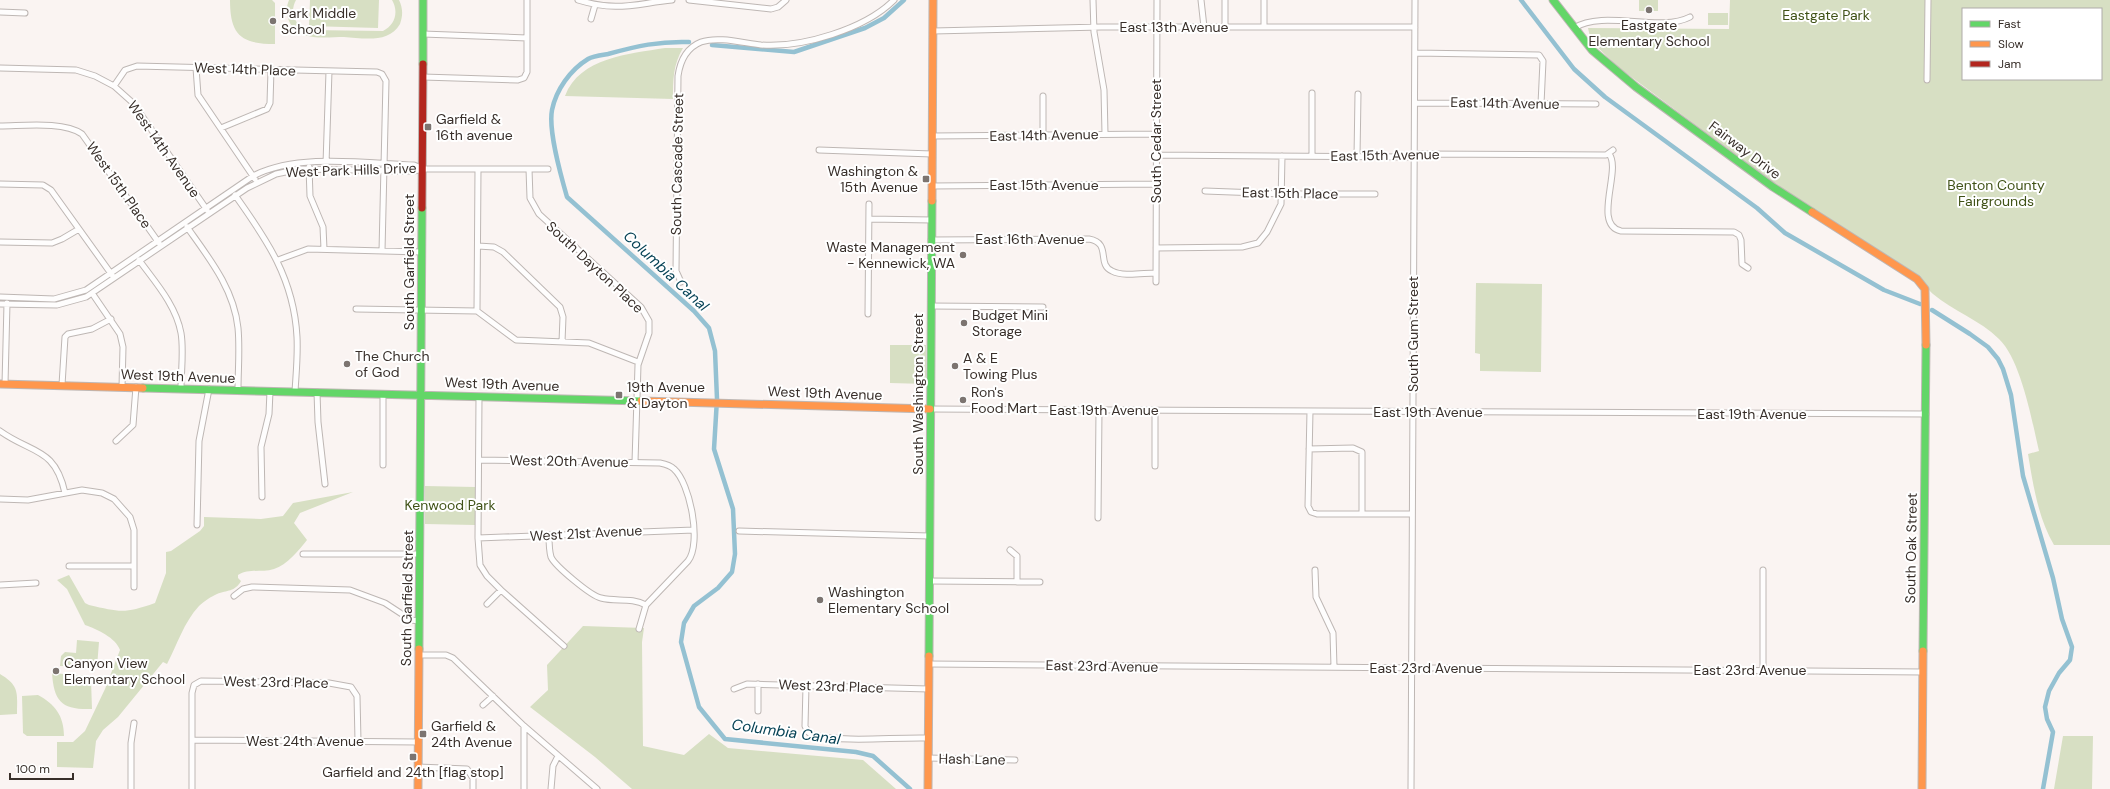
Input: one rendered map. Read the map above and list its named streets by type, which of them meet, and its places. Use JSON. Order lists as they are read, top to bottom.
{
  "streets": {
    "street": [
      "East 13th Avenue",
      "West 14th Place",
      "East 14th Avenue",
      "South Cedar Street",
      "West 14th Avenue",
      "Fairway Drive",
      "East 15th Avenue",
      "South Cascade Street",
      "West Park Hills Drive",
      "West 15th Place",
      "East 15th Place",
      "East 16th Avenue",
      "South Garfield Street",
      "South Dayton Place",
      "South Gum Street",
      "West 19th Avenue",
      "South Washington Street",
      "East 19th Avenue",
      "West 20th Avenue",
      "West 21st Avenue",
      "South Oak Street",
      "East 23rd Avenue",
      "West 23rd Place",
      "West 24th Avenue",
      "Hash Lane"
    ]
  },
  "crossings": [
    ["East 13th Avenue", "South Cedar Street"],
    ["East 13th Avenue", "South Gum Street"],
    ["East 13th Avenue", "South Washington Street"],
    ["West 14th Place", "West 14th Avenue"],
    ["West 14th Place", "West Park Hills Drive"],
    ["East 14th Avenue", "South Cedar Street"],
    ["East 14th Avenue", "South Gum Street"],
    ["East 14th Avenue", "South Washington Street"],
    ["South Cedar Street", "East 15th Avenue"],
    ["South Cedar Street", "East 16th Avenue"],
    ["West 14th Avenue", "West Park Hills Drive"],
    ["Fairway Drive", "South Oak Street"],
    ["East 15th Avenue", "South Gum Street"],
    ["East 15th Avenue", "South Washington Street"],
    ["West Park Hills Drive", "West 15th Place"],
    ["West Park Hills Drive", "South Garfield Street"],
    ["East 16th Avenue", "South Washington Street"],
    ["South Garfield Street", "West 19th Avenue"],
    ["South Garfield Street", "West 24th Avenue"],
    ["South Dayton Place", "West 19th Avenue"],
    ["South Dayton Place", "West 20th Avenue"],
    ["South Gum Street", "East 19th Avenue"],
    ["South Gum Street", "East 23rd Avenue"],
    ["West 19th Avenue", "South Washington Street"],
    ["West 19th Avenue", "East 19th Avenue"],
    ["South Washington Street", "East 19th Avenue"],
    ["South Washington Street", "East 23rd Avenue"],
    ["South Washington Street", "West 23rd Place"],
    ["South Washington Street", "Hash Lane"],
    ["East 19th Avenue", "South Oak Street"],
    ["West 20th Avenue", "West 21st Avenue"],
    ["South Oak Street", "East 23rd Avenue"],
    ["West 23rd Place", "West 24th Avenue"]
  ],
  "water": ["Columbia Canal"],
  "parks": ["Eastgate Park", "Benton County Fairgrounds", "Kenwood Park"],
  "places": {
    "other": [
      "Eastgate Elementary School",
      "Park Middle School",
      "Waste Management - Kennewick, WA",
      "Budget Mini Storage",
      "The Church of God",
      "A & E Towing Plus",
      "Ron's Food Mart",
      "Washington Elementary School",
      "Canyon View Elementary School"
    ],
    "transit": [
      "Garfield & 16th avenue",
      "Washington & 15th Avenue",
      "19th Avenue & Dayton",
      "Garfield & 24th Avenue",
      "Garfield and 24th [flag stop]"
    ]
  },
  "legend": ["Fast", "Slow", "Jam"],
  "scale_bar": "100 m"
}
